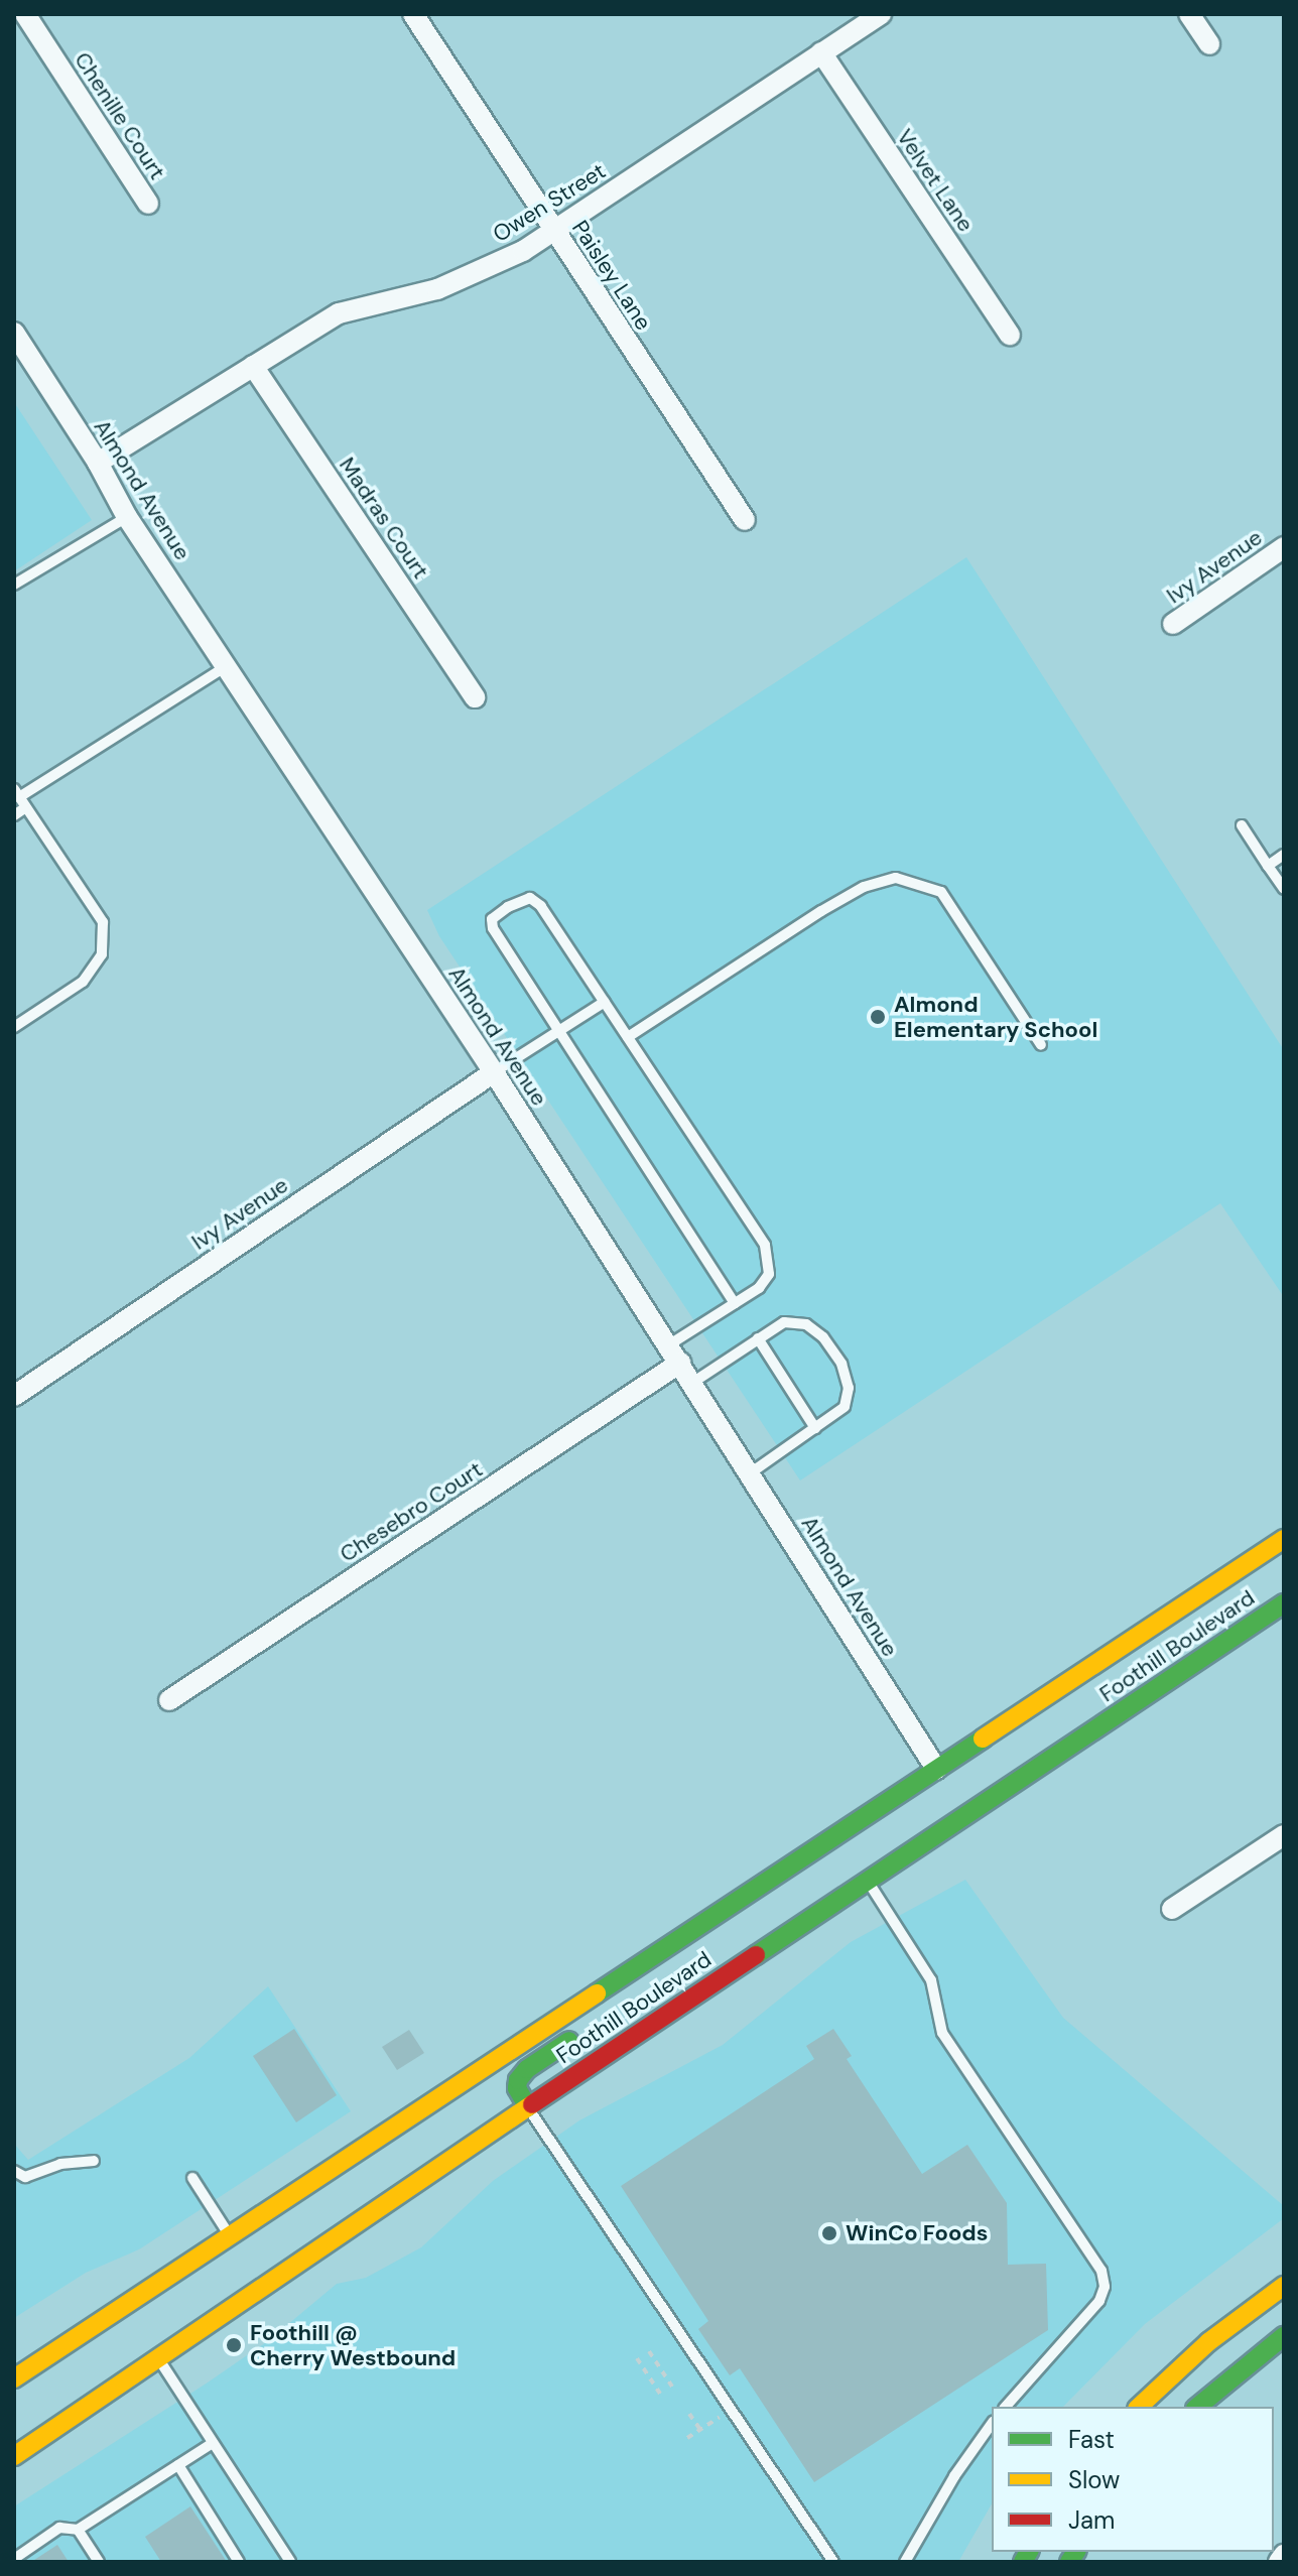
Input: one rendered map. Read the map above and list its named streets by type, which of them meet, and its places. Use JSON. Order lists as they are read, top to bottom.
{
  "streets": {
    "main road": ["Foothill Boulevard"],
    "street": [
      "Chenille Court",
      "Velvet Lane",
      "Owen Street",
      "Paisley Lane",
      "Almond Avenue",
      "Madras Court",
      "Ivy Avenue",
      "Chesebro Court"
    ]
  },
  "crossings": [
    ["Velvet Lane", "Owen Street"],
    ["Owen Street", "Paisley Lane"],
    ["Owen Street", "Almond Avenue"],
    ["Owen Street", "Madras Court"],
    ["Almond Avenue", "Ivy Avenue"],
    ["Almond Avenue", "Chesebro Court"],
    ["Almond Avenue", "Foothill Boulevard"]
  ],
  "places": ["Almond Elementary School", "WinCo Foods", "Foothill @ Cherry Westbound"],
  "legend": ["Fast", "Slow", "Jam"]
}
